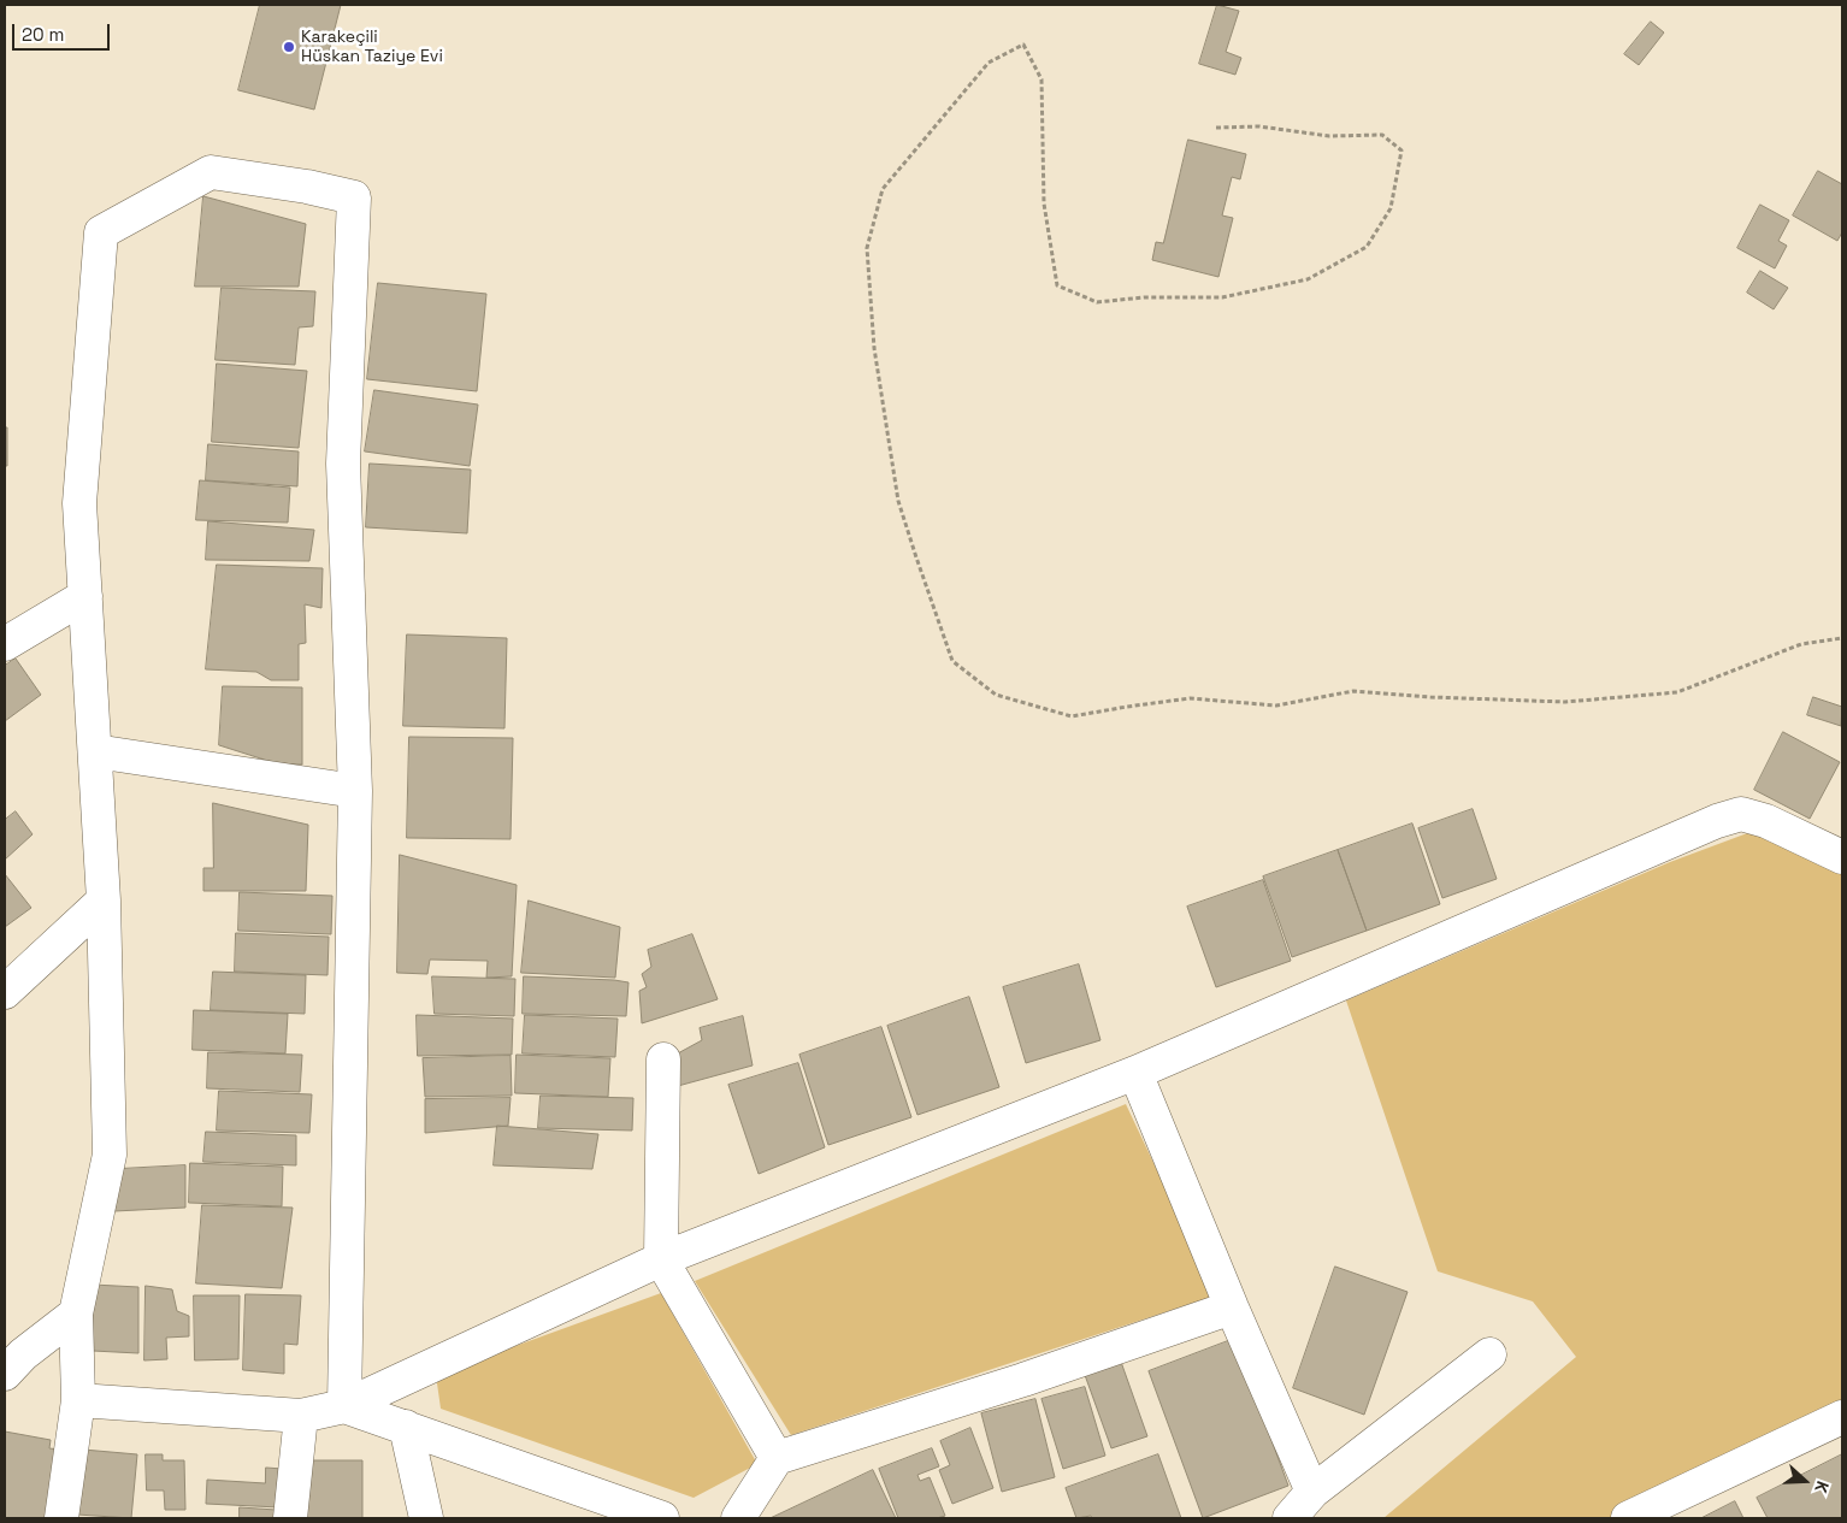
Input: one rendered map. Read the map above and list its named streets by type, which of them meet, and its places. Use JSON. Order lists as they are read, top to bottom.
{
  "places": ["Karakeçili Hüskan Taziye Evi"],
  "scale_bar": "20 m",
  "north": "right"
}
